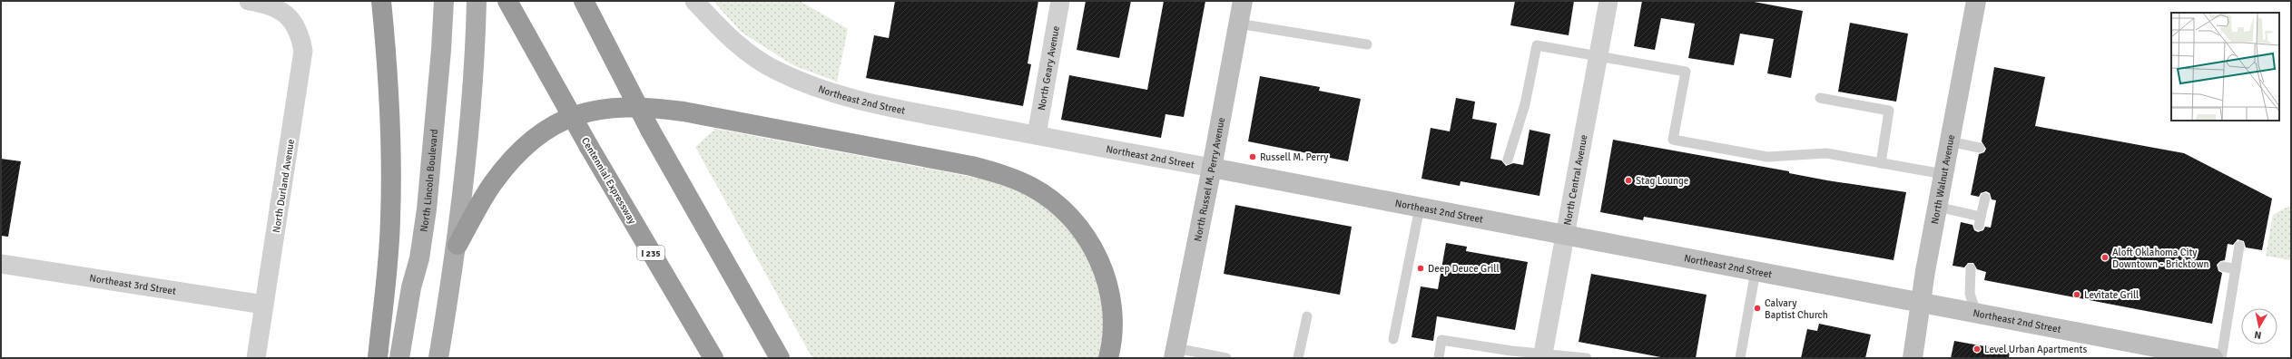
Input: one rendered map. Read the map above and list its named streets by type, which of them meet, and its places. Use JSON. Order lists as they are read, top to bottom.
{
  "streets": {
    "highway": ["Centennial Expressway", "I 235"],
    "main road": ["North Lincoln Boulevard"],
    "street": [
      "North Geary Avenue",
      "Northeast 2nd Street",
      "North Russel M. Perry Avenue",
      "North Central Avenue",
      "North Walnut Avenue",
      "North Durland Avenue",
      "Northeast 3rd Street"
    ]
  },
  "crossings": [
    ["North Geary Avenue", "Northeast 2nd Street"],
    ["Northeast 2nd Street", "North Russel M. Perry Avenue"],
    ["Northeast 2nd Street", "North Central Avenue"],
    ["Northeast 2nd Street", "North Walnut Avenue"],
    ["North Durland Avenue", "Northeast 3rd Street"]
  ],
  "places": [
    "Russell M. Perry",
    "Stag Lounge",
    "Aloft Oklahoma City Downtown - Bricktown",
    "Deep Deuce Grill",
    "Levitate Grill",
    "Calvary Baptist Church",
    "Level Urban Apartments"
  ],
  "north": "bottom"
}
